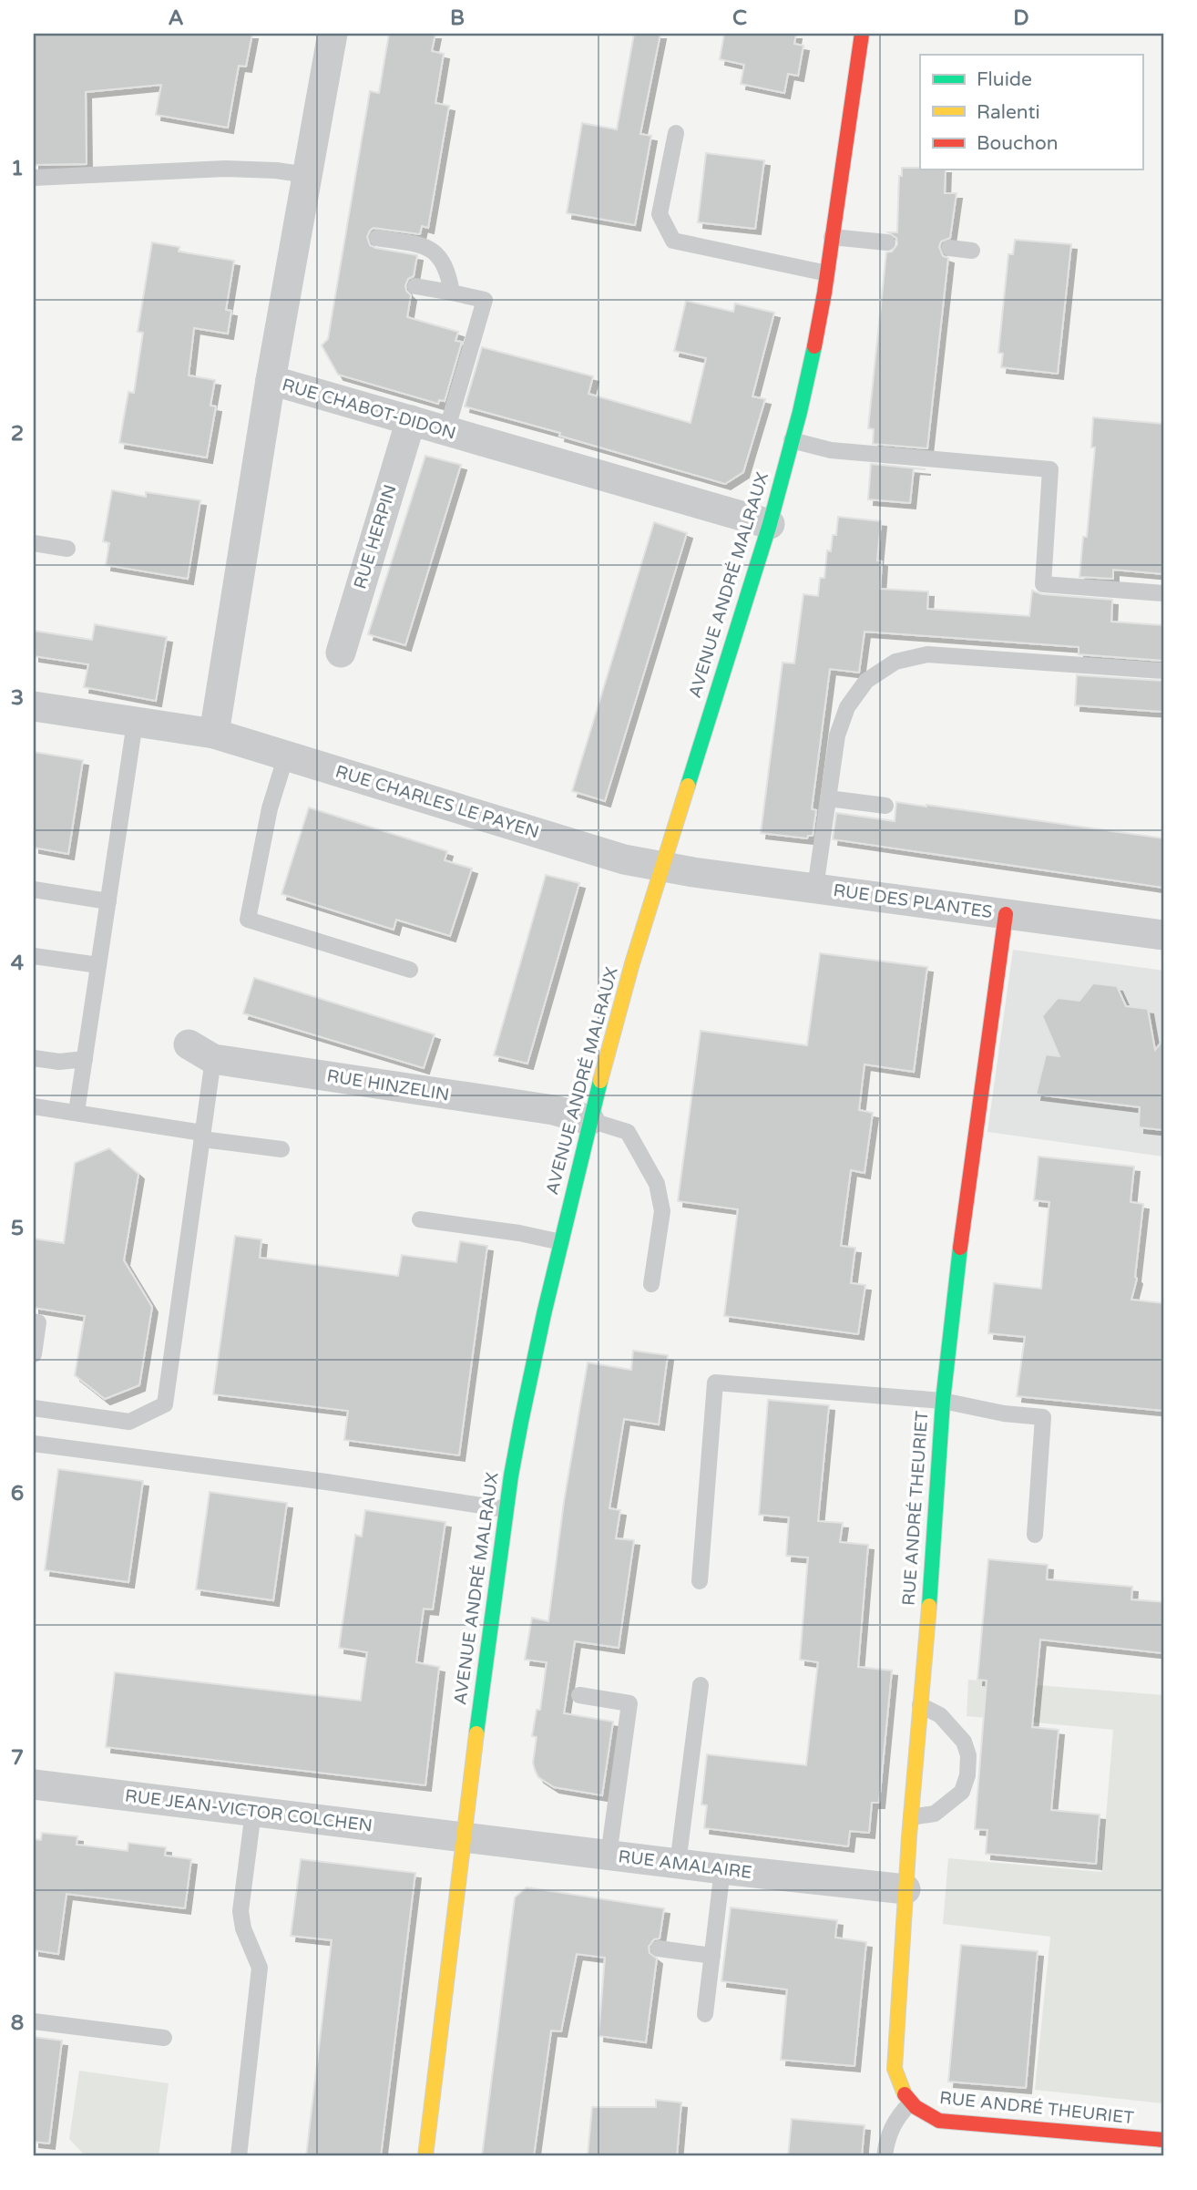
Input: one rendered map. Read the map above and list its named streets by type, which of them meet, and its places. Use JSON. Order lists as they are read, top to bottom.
{
  "streets": {
    "main road": ["AVENUE ANDRÉ MALRAUX", "RUE ANDRÉ THEURIET"],
    "street": [
      "RUE CHABOT-DIDON",
      "RUE HERPIN",
      "RUE CHARLES LE PAYEN",
      "RUE DES PLANTES",
      "RUE HINZELIN",
      "RUE JEAN-VICTOR COLCHEN",
      "RUE AMALAIRE"
    ]
  },
  "crossings": [
    ["RUE CHABOT-DIDON", "RUE HERPIN"],
    ["RUE CHABOT-DIDON", "AVENUE ANDRÉ MALRAUX"],
    ["AVENUE ANDRÉ MALRAUX", "RUE CHARLES LE PAYEN"],
    ["AVENUE ANDRÉ MALRAUX", "RUE DES PLANTES"],
    ["AVENUE ANDRÉ MALRAUX", "RUE HINZELIN"],
    ["AVENUE ANDRÉ MALRAUX", "RUE JEAN-VICTOR COLCHEN"],
    ["AVENUE ANDRÉ MALRAUX", "RUE AMALAIRE"],
    ["RUE CHARLES LE PAYEN", "RUE DES PLANTES"],
    ["RUE DES PLANTES", "RUE ANDRÉ THEURIET"],
    ["RUE ANDRÉ THEURIET", "RUE AMALAIRE"],
    ["RUE JEAN-VICTOR COLCHEN", "RUE AMALAIRE"]
  ],
  "legend": ["Fluide", "Ralenti", "Bouchon"],
  "grid": {
    "columns": [
      "A",
      "B",
      "C",
      "D"
    ],
    "rows": [
      "1",
      "2",
      "3",
      "4",
      "5",
      "6",
      "7",
      "8"
    ]
  }
}
